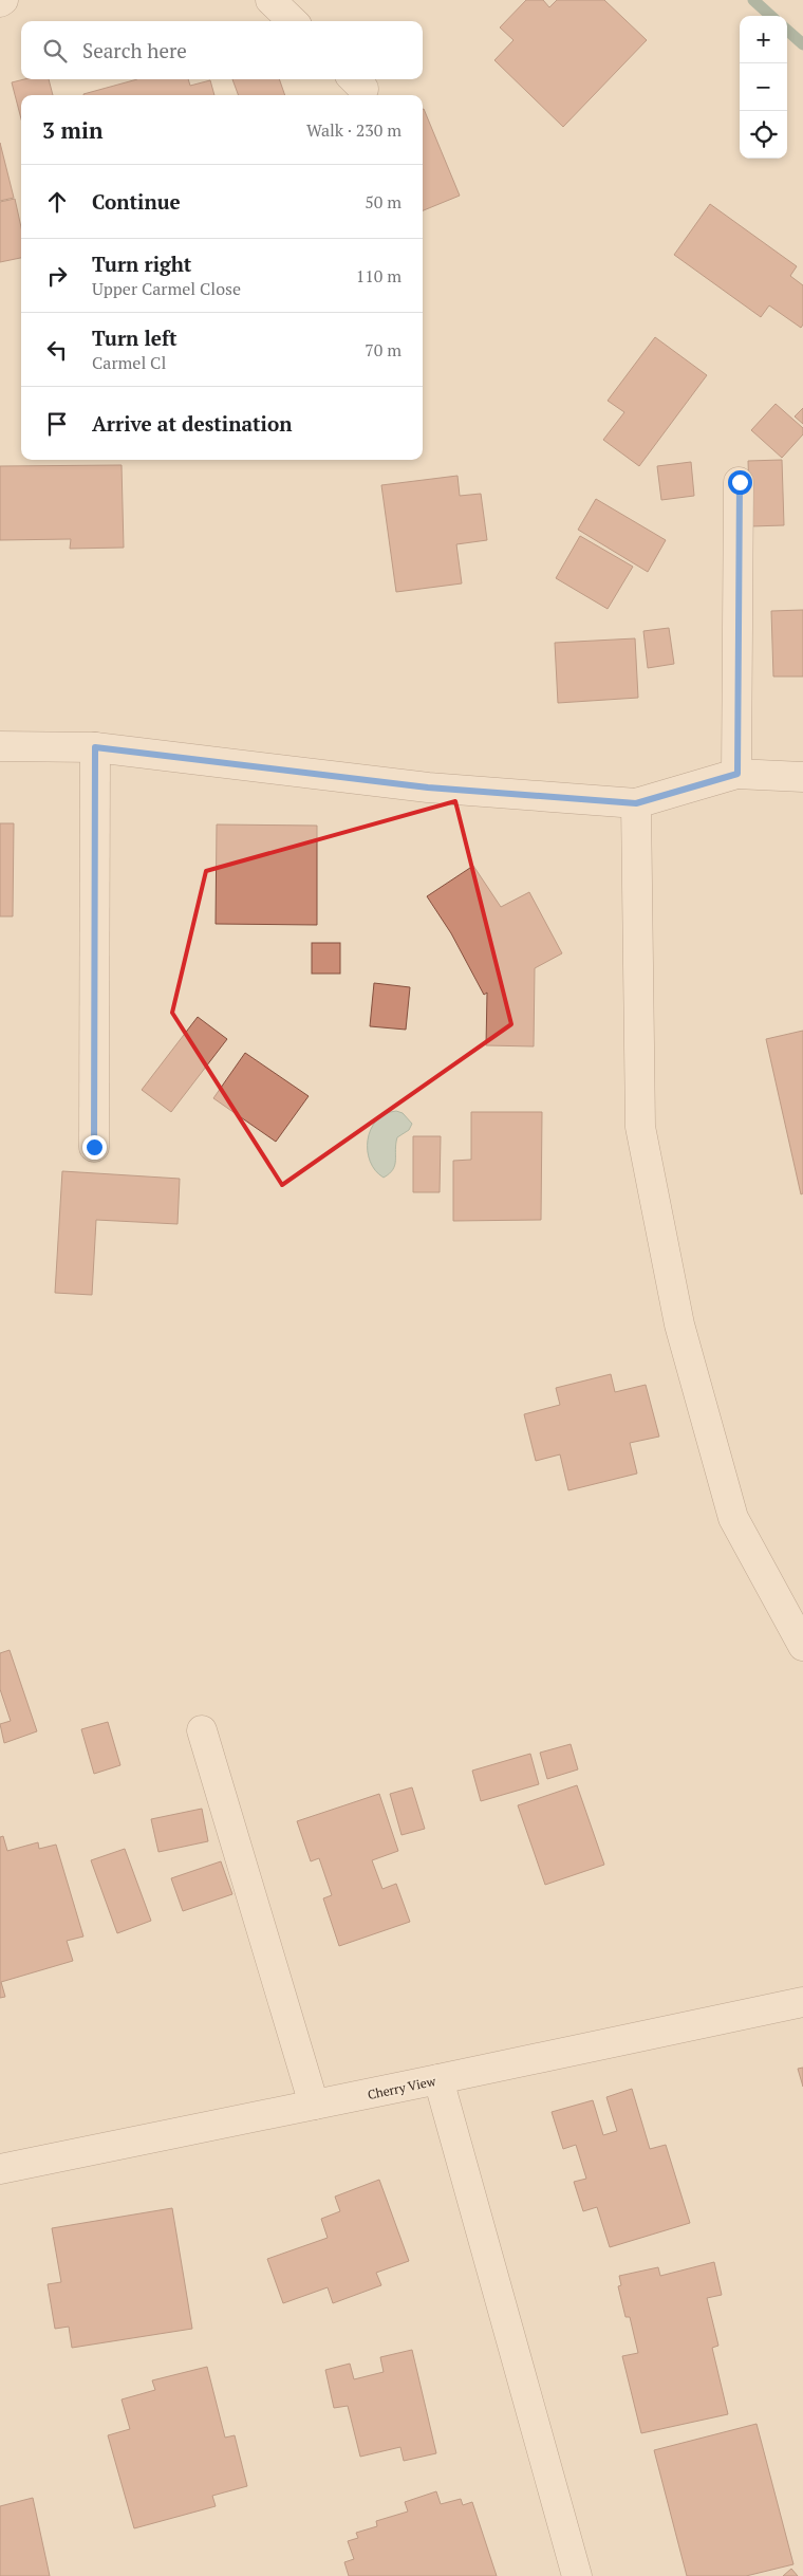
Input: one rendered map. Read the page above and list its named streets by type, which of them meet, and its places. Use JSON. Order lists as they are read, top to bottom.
{
  "streets": {
    "street": ["Cherry View"]
  },
  "page": {
    "map_buttons": ["+", "−"],
    "search": "Search here",
    "heading": ["3 min", "Walk · 230 m"],
    "list": [
      ["Continue", "50 m"],
      ["Turn right", "Upper Carmel Close", "110 m"],
      ["Turn left", "Carmel Cl", "70 m"],
      "Arrive at destination"
    ]
  }
}
